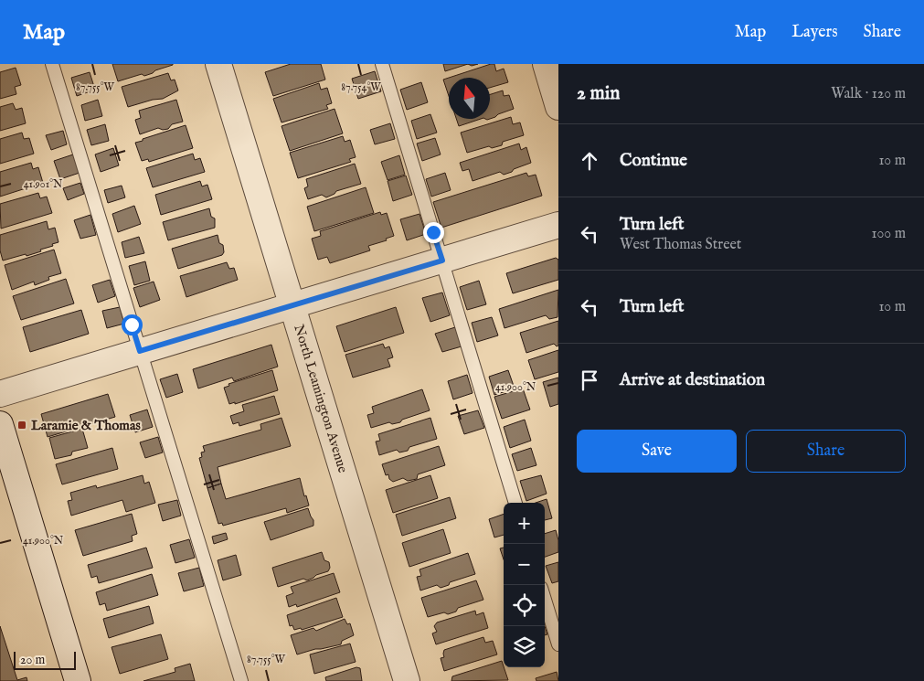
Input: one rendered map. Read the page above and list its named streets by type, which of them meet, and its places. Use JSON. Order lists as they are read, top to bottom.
{
  "streets": {
    "street": ["North Leamington Avenue"]
  },
  "places": {
    "transit": ["Laramie & Thomas"]
  },
  "scale_bar": "20 m",
  "north": "top",
  "page": {
    "header": "Map",
    "nav": ["Map", "Layers", "Share"],
    "heading": ["2 min", "Walk · 120 m"],
    "list": [
      ["Continue", "10 m"],
      ["Turn left", "West Thomas Street", "100 m"],
      ["Turn left", "10 m"],
      "Arrive at destination"
    ],
    "buttons": ["Save", "Share"],
    "map_buttons": ["+", "−"],
    "scale": "20 m"
  },
  "coordinates": [
    "87.755°W",
    "87.754°W",
    "41.901°N",
    "41.900°N"
  ]
}
